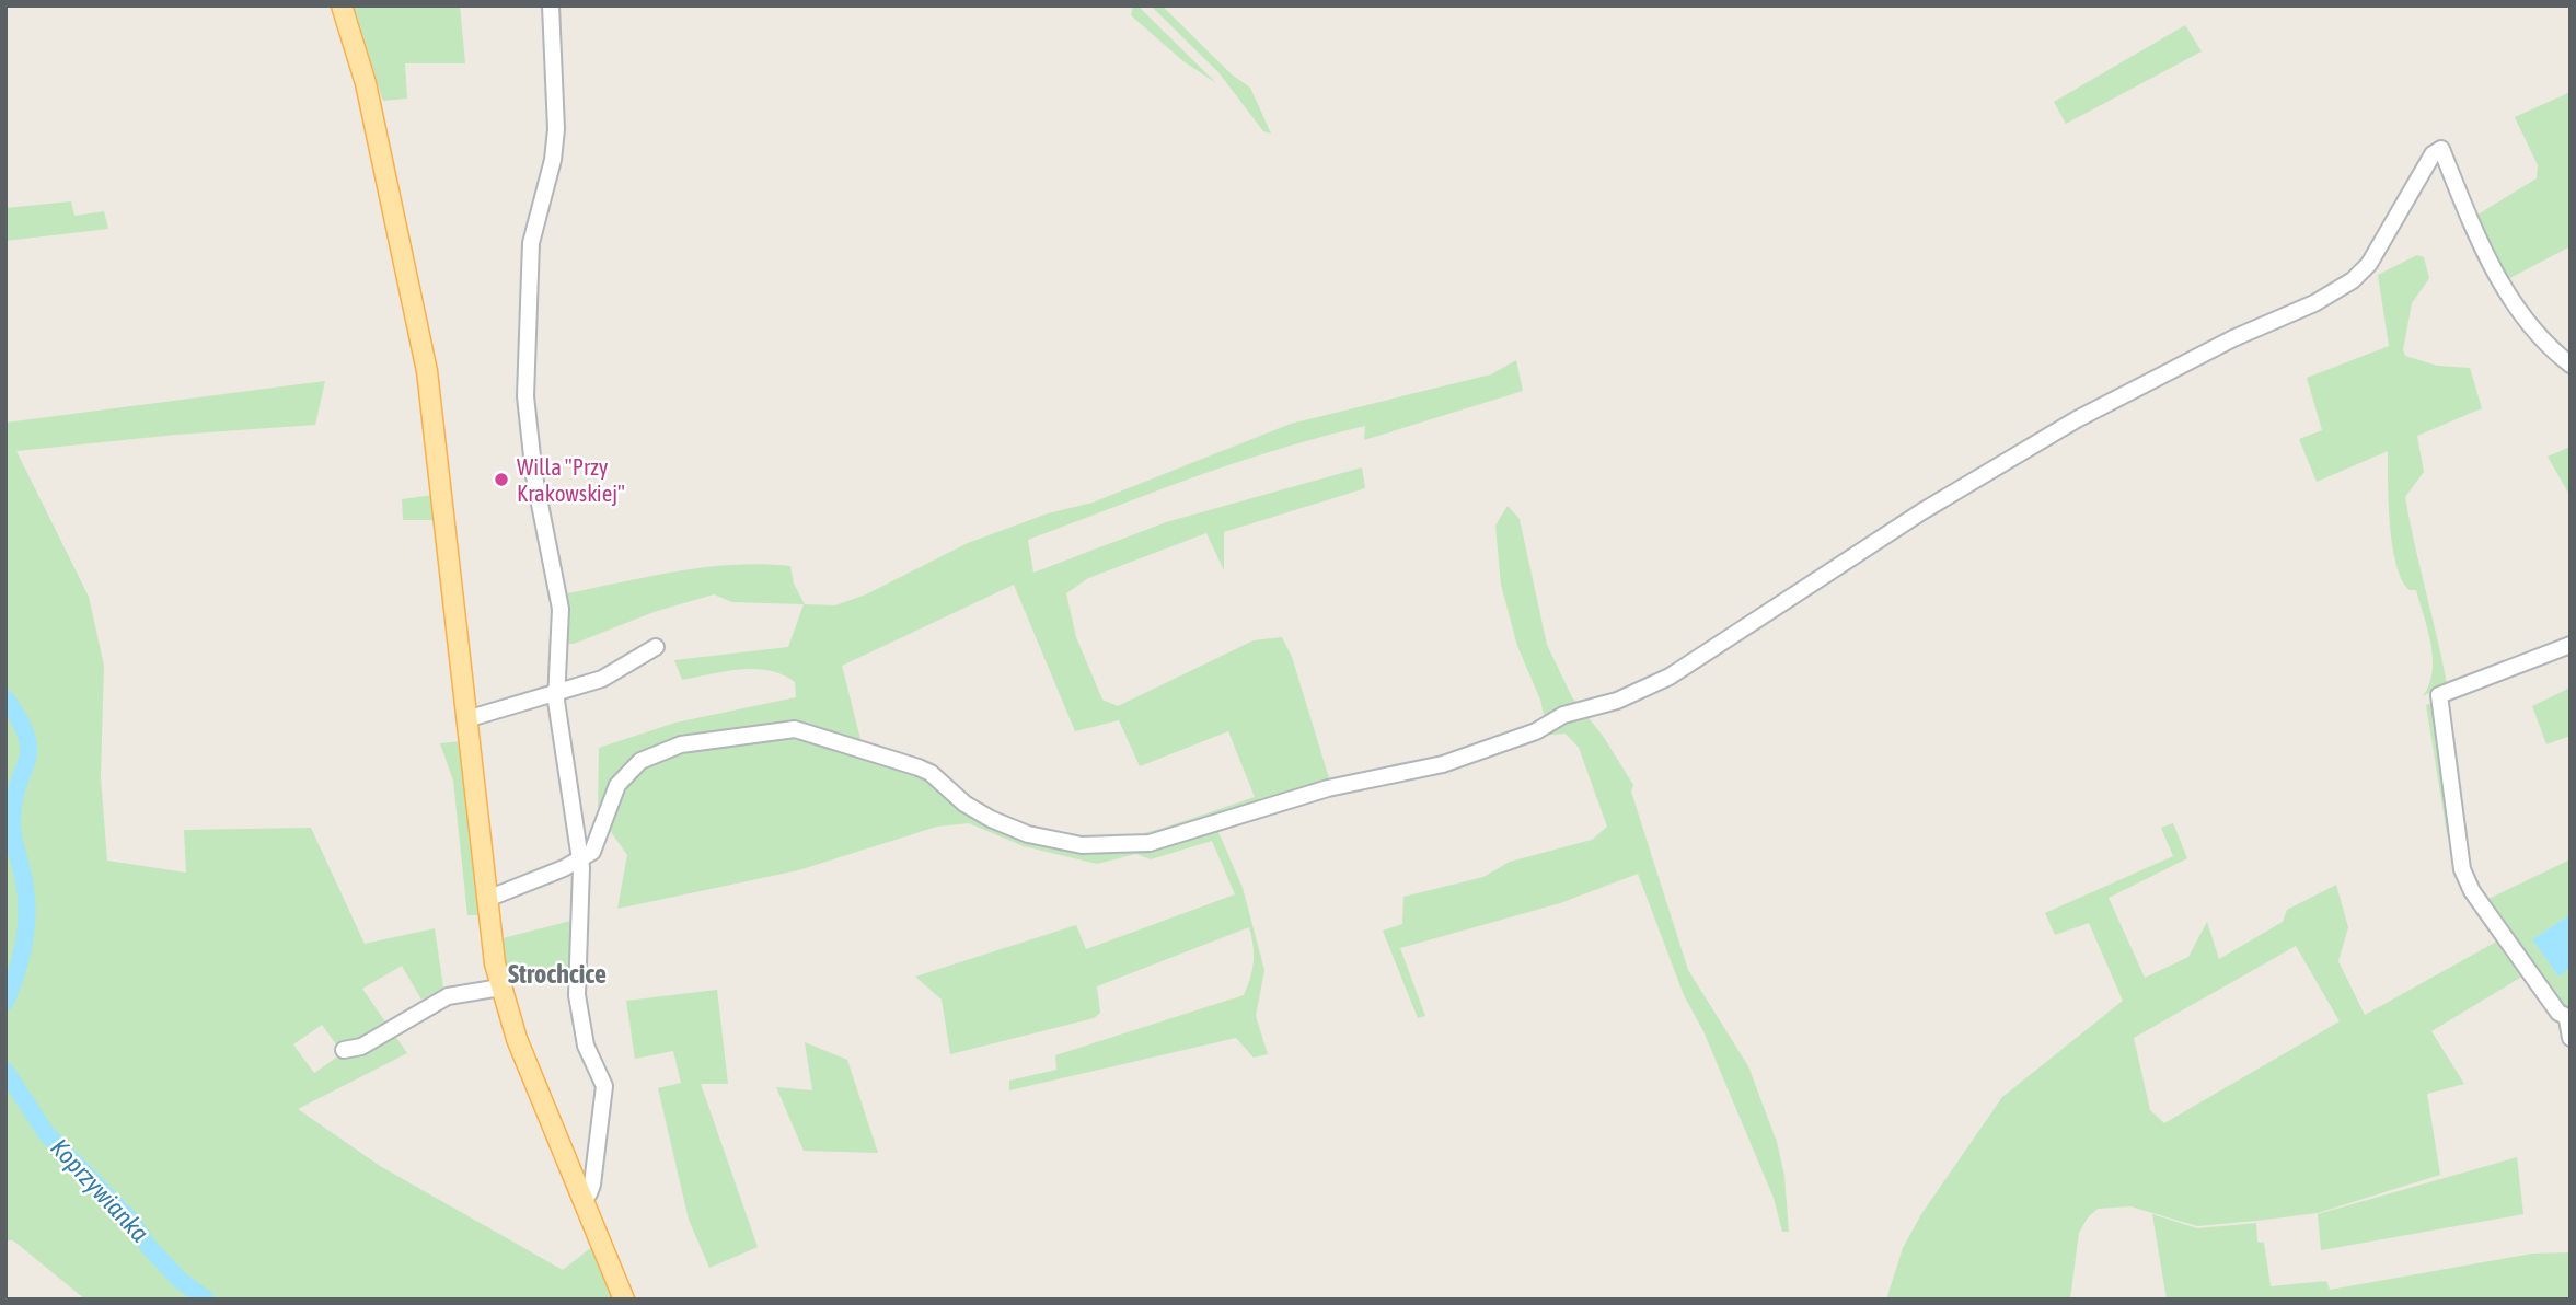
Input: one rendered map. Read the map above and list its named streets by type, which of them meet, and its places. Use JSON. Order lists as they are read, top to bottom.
{
  "districts": ["Strochcice"],
  "water": ["Koprzywianka"],
  "places": ["Willa \"Przy Krakowskiej\""]
}
